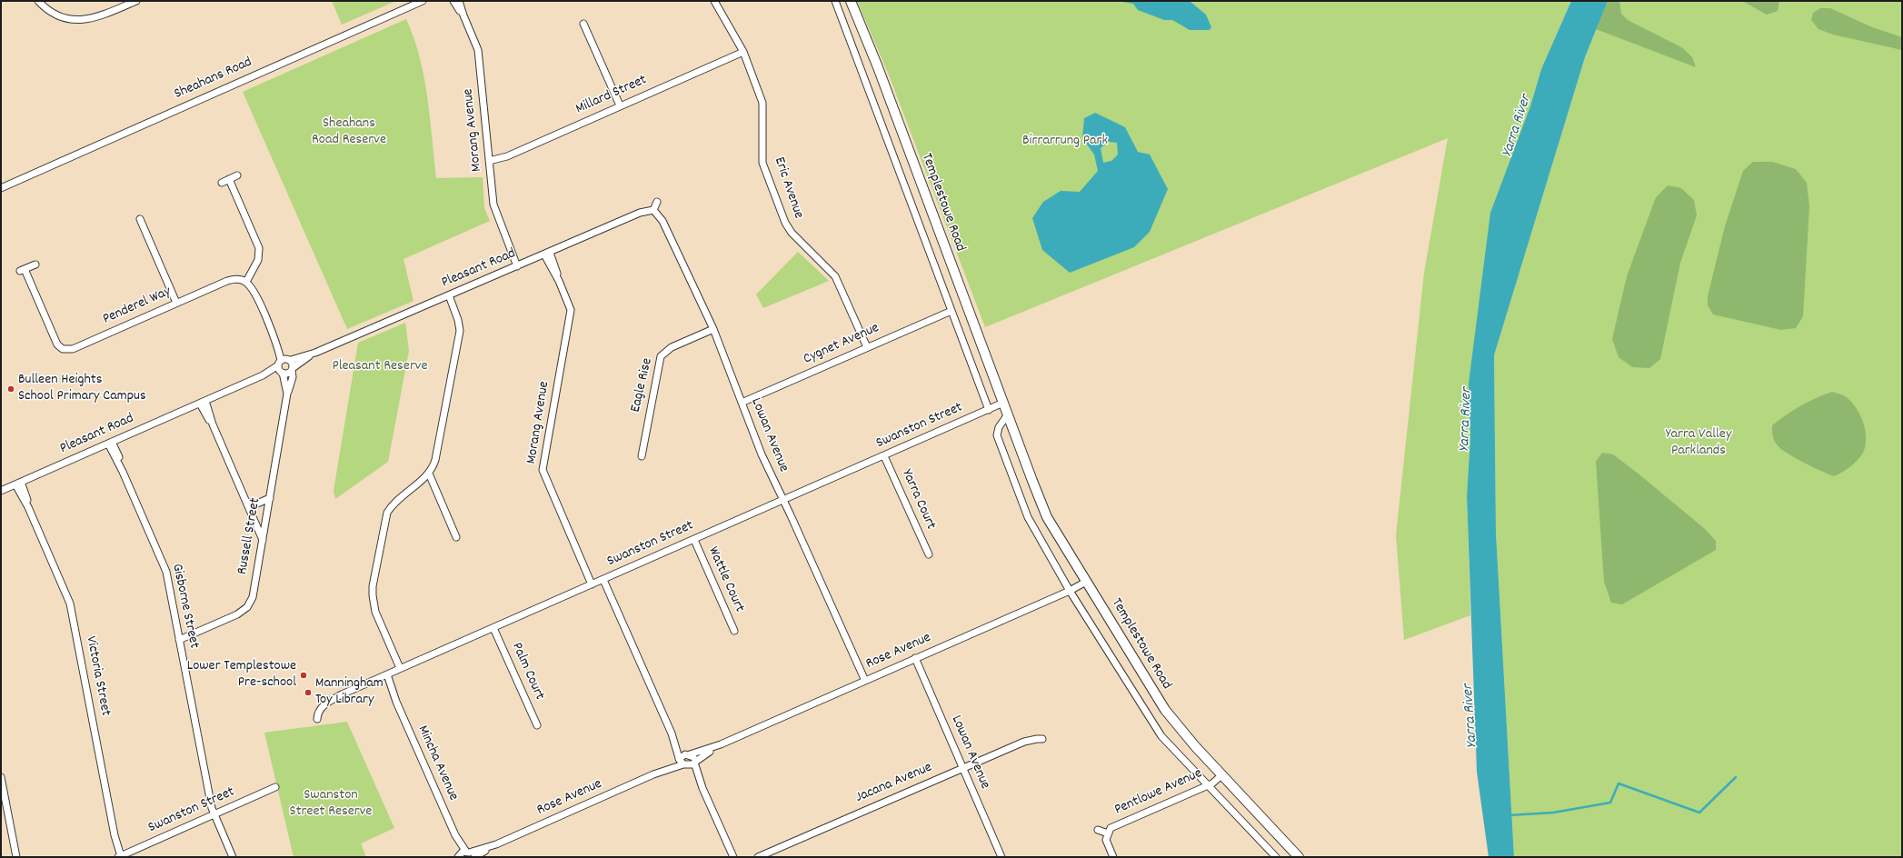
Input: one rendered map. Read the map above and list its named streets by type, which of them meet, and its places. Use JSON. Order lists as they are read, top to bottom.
{
  "streets": {
    "main road": ["Templestowe Road"],
    "street": [
      "Sheahans Road",
      "Millard Street",
      "Morang Avenue",
      "Eric Avenue",
      "Pleasant Road",
      "Penderel Way",
      "Cygnet Avenue",
      "Eagle Rise",
      "Swanston Street",
      "Lowan Avenue",
      "Yarra Court",
      "Russell Street",
      "Wattle Court",
      "Gisborne Street",
      "Rose Avenue",
      "Palm Court",
      "Victoria Street",
      "Mincha Avenue",
      "Jacana Avenue",
      "Pentlowe Avenue"
    ]
  },
  "crossings": [
    ["Millard Street", "Morang Avenue"],
    ["Millard Street", "Eric Avenue"],
    ["Morang Avenue", "Pleasant Road"],
    ["Morang Avenue", "Swanston Street"],
    ["Eric Avenue", "Cygnet Avenue"],
    ["Templestowe Road", "Cygnet Avenue"],
    ["Templestowe Road", "Swanston Street"],
    ["Templestowe Road", "Rose Avenue"],
    ["Templestowe Road", "Pentlowe Avenue"],
    ["Pleasant Road", "Lowan Avenue"],
    ["Pleasant Road", "Russell Street"],
    ["Pleasant Road", "Gisborne Street"],
    ["Pleasant Road", "Victoria Street"],
    ["Cygnet Avenue", "Lowan Avenue"],
    ["Eagle Rise", "Lowan Avenue"],
    ["Swanston Street", "Lowan Avenue"],
    ["Swanston Street", "Yarra Court"],
    ["Swanston Street", "Wattle Court"],
    ["Swanston Street", "Gisborne Street"],
    ["Swanston Street", "Palm Court"],
    ["Swanston Street", "Victoria Street"],
    ["Swanston Street", "Mincha Avenue"],
    ["Lowan Avenue", "Rose Avenue"],
    ["Lowan Avenue", "Jacana Avenue"],
    ["Russell Street", "Gisborne Street"],
    ["Rose Avenue", "Mincha Avenue"]
  ],
  "water": ["Yarra River"],
  "parks": [
    "Sheahans Road Reserve",
    "Birrarrung Park",
    "Pleasant Reserve",
    "Yarra Valley Parklands",
    "Swanston Street Reserve"
  ],
  "places": ["Bulleen Heights School Primary Campus", "Lower Templestowe Pre-school", "Manningham Toy Library"]
}
